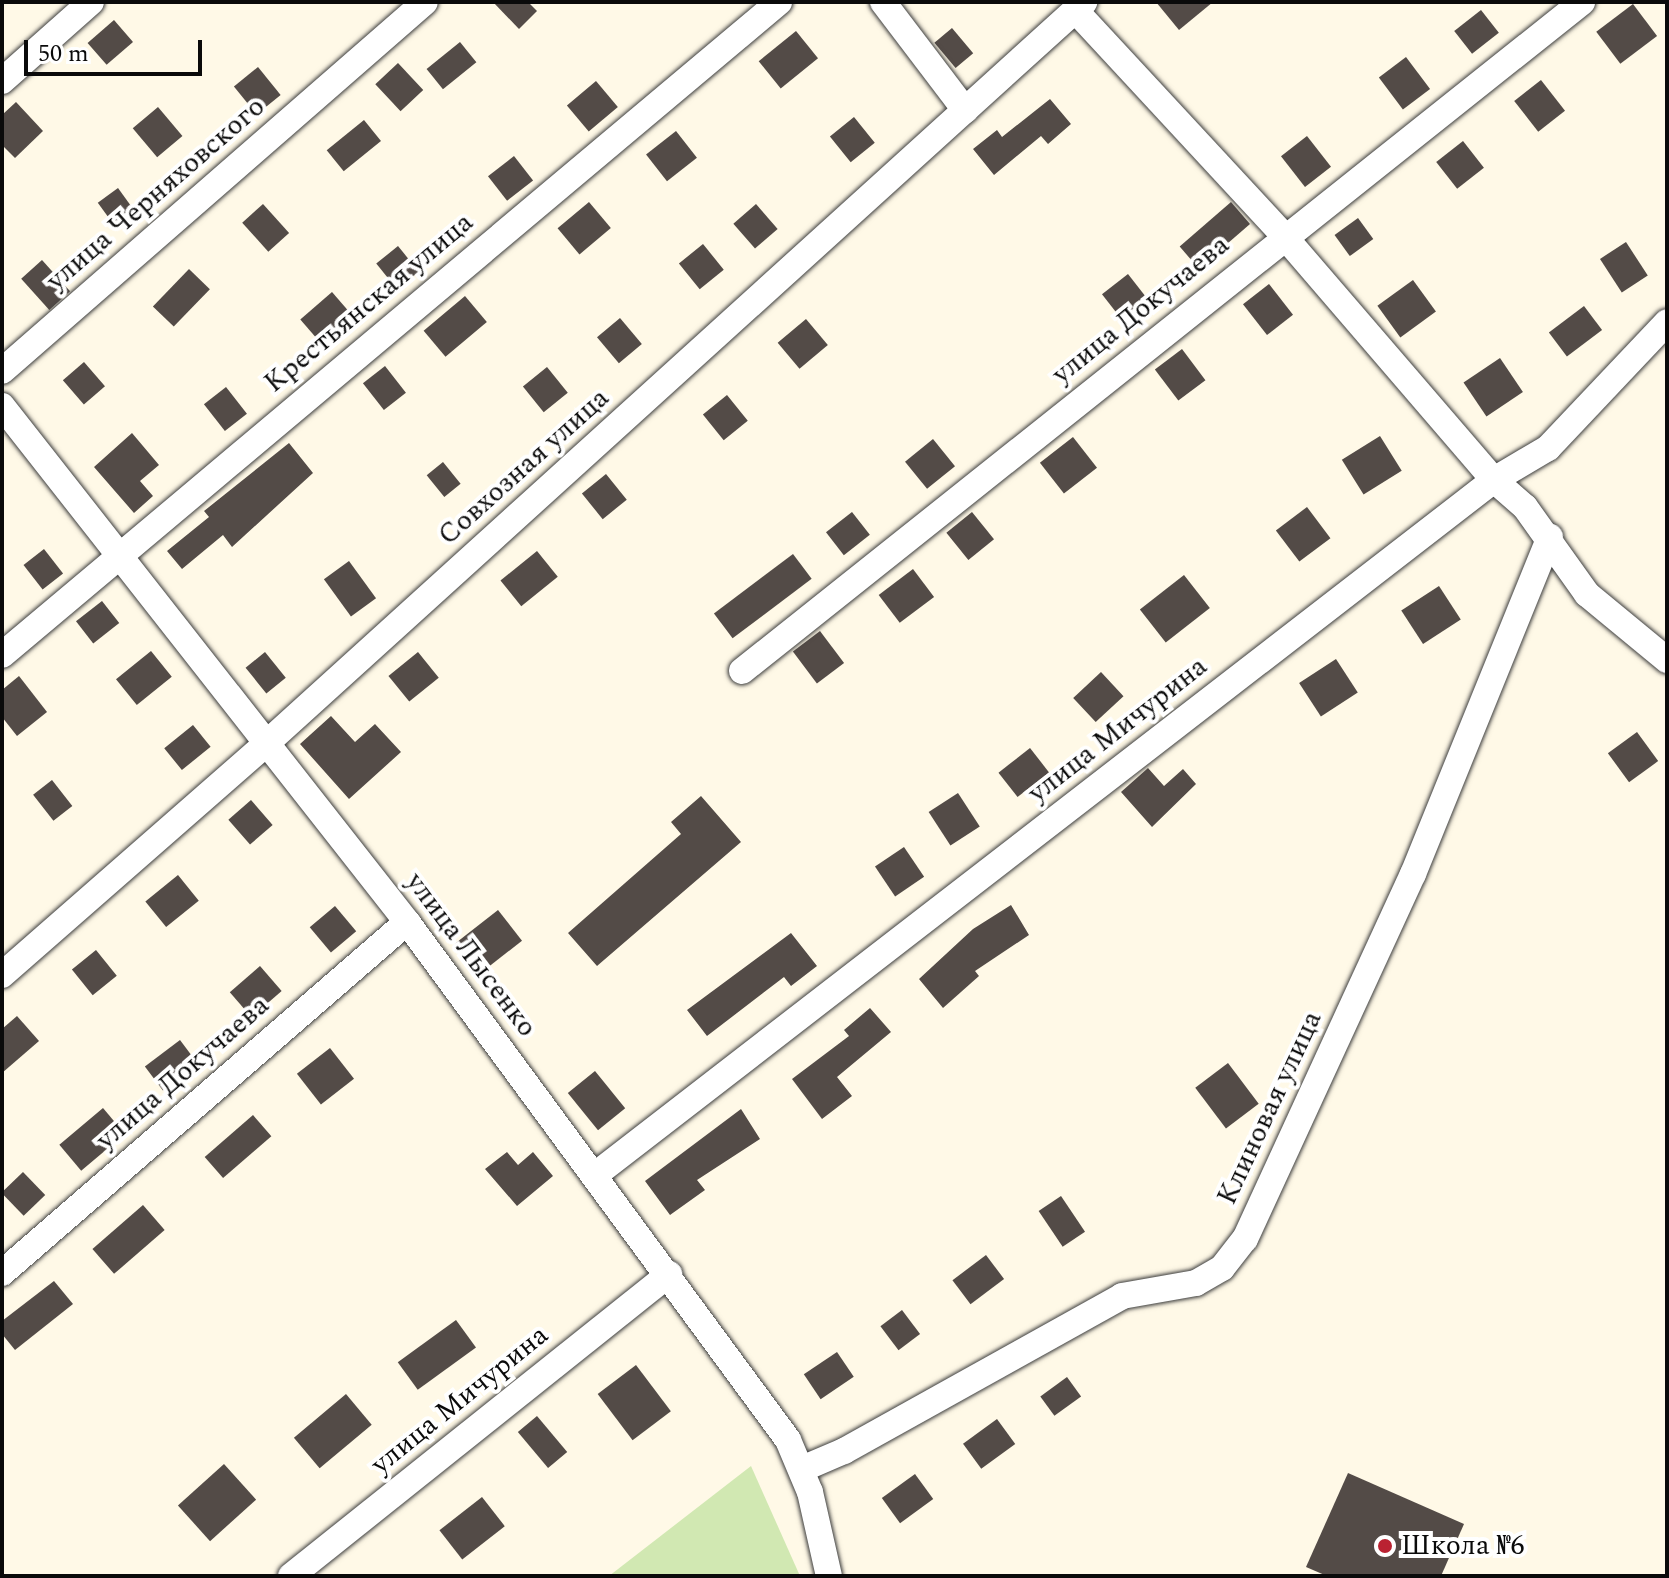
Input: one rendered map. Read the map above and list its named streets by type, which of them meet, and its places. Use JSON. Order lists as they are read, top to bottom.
{
  "streets": {
    "street": [
      "улица Черняховского",
      "Крестьянская улица",
      "улица Докучаева",
      "Совхозная улица",
      "улица Мичурина",
      "улица Лысенко",
      "Клиновая улица"
    ]
  },
  "crossings": [
    ["Крестьянская улица", "улица Лысенко"],
    ["улица Докучаева", "улица Лысенко"],
    ["Совхозная улица", "улица Лысенко"],
    ["улица Мичурина", "улица Лысенко"],
    ["улица Лысенко", "Клиновая улица"]
  ],
  "places": ["Школа №6"],
  "scale_bar": "50 m"
}
